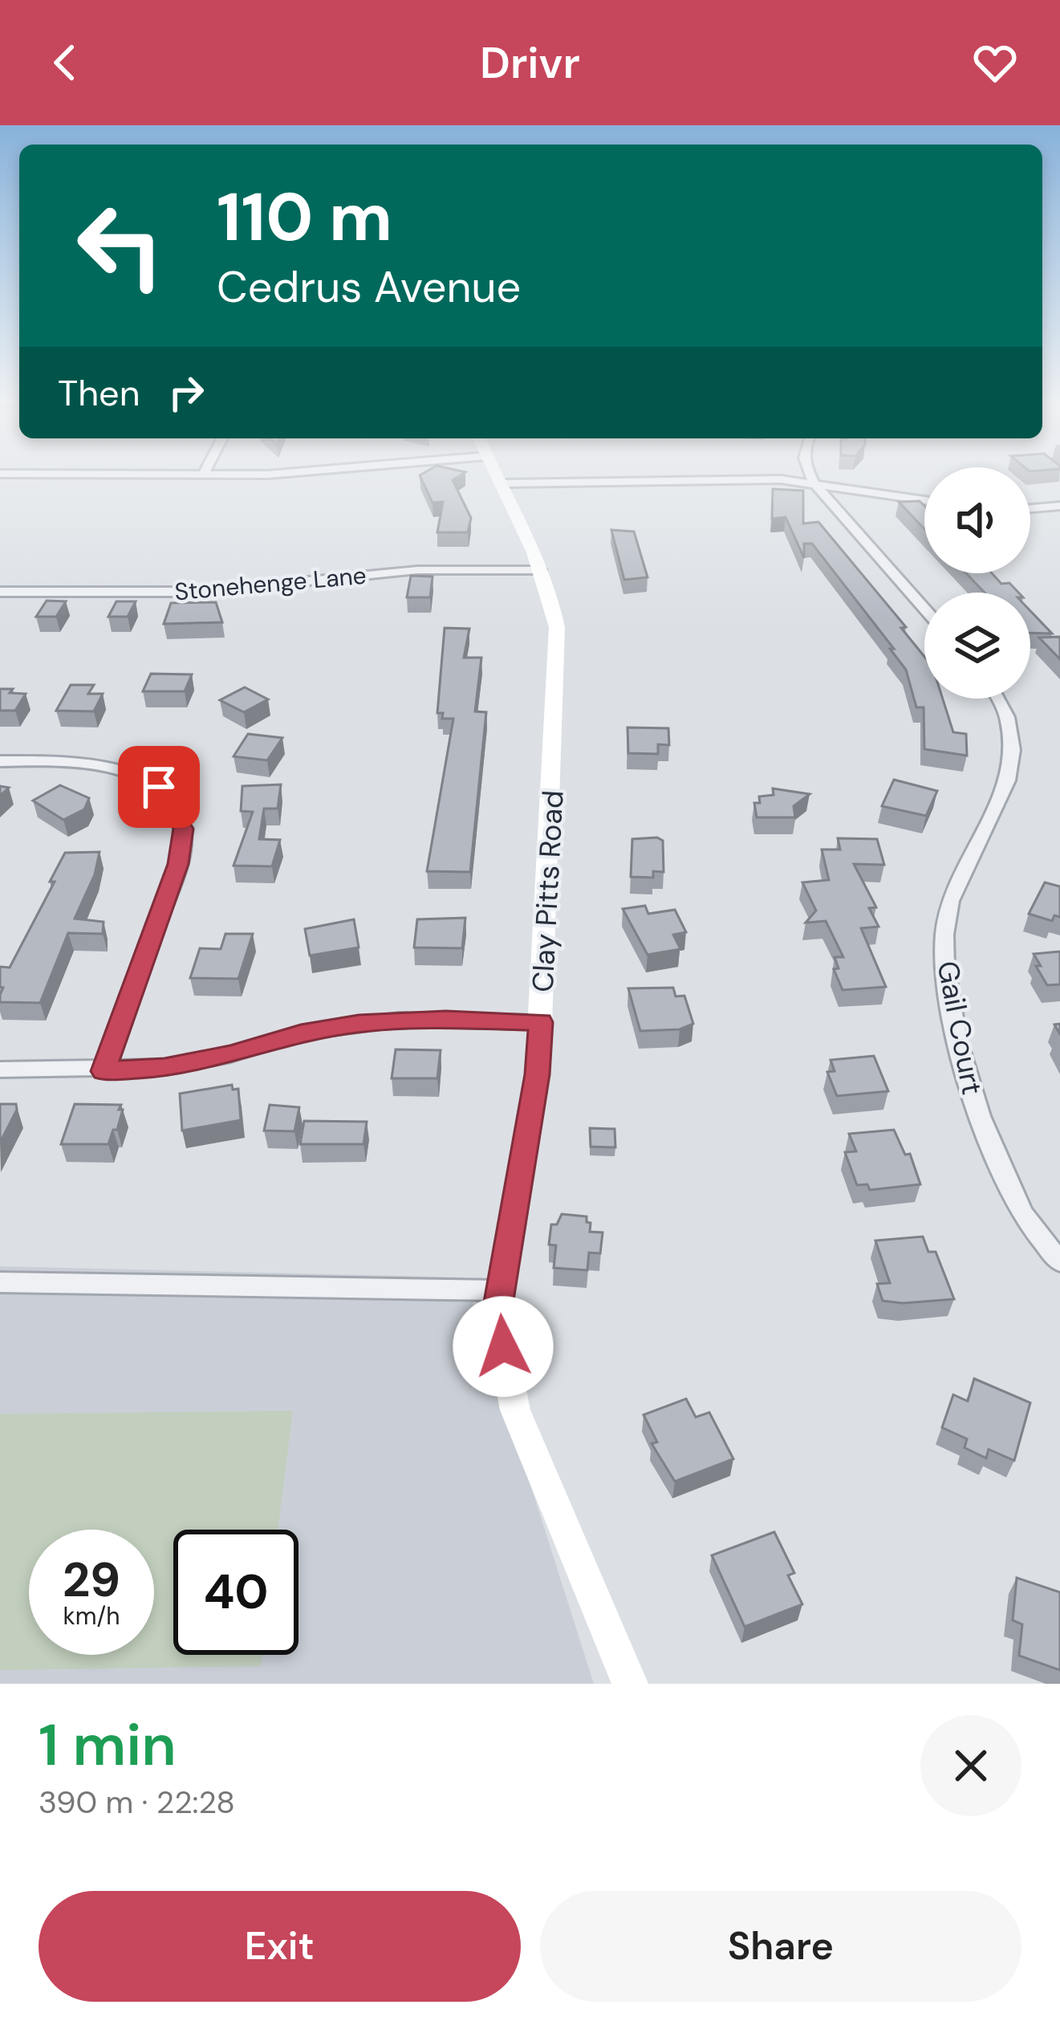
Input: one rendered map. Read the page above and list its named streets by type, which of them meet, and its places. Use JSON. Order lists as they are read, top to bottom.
{
  "streets": {
    "street": ["Stonehenge Lane", "Clay Pitts Road", "Gail Court"]
  },
  "crossings": [
    ["Stonehenge Lane", "Clay Pitts Road"]
  ],
  "page": {
    "header": "Drivr",
    "turn": ["110 m", "Cedrus Avenue"],
    "then": "Then",
    "speed": "29 km/h",
    "limit": "40",
    "heading": ["1 min", "390 m · 22:28"],
    "buttons": ["Exit", "Share"]
  }
}
